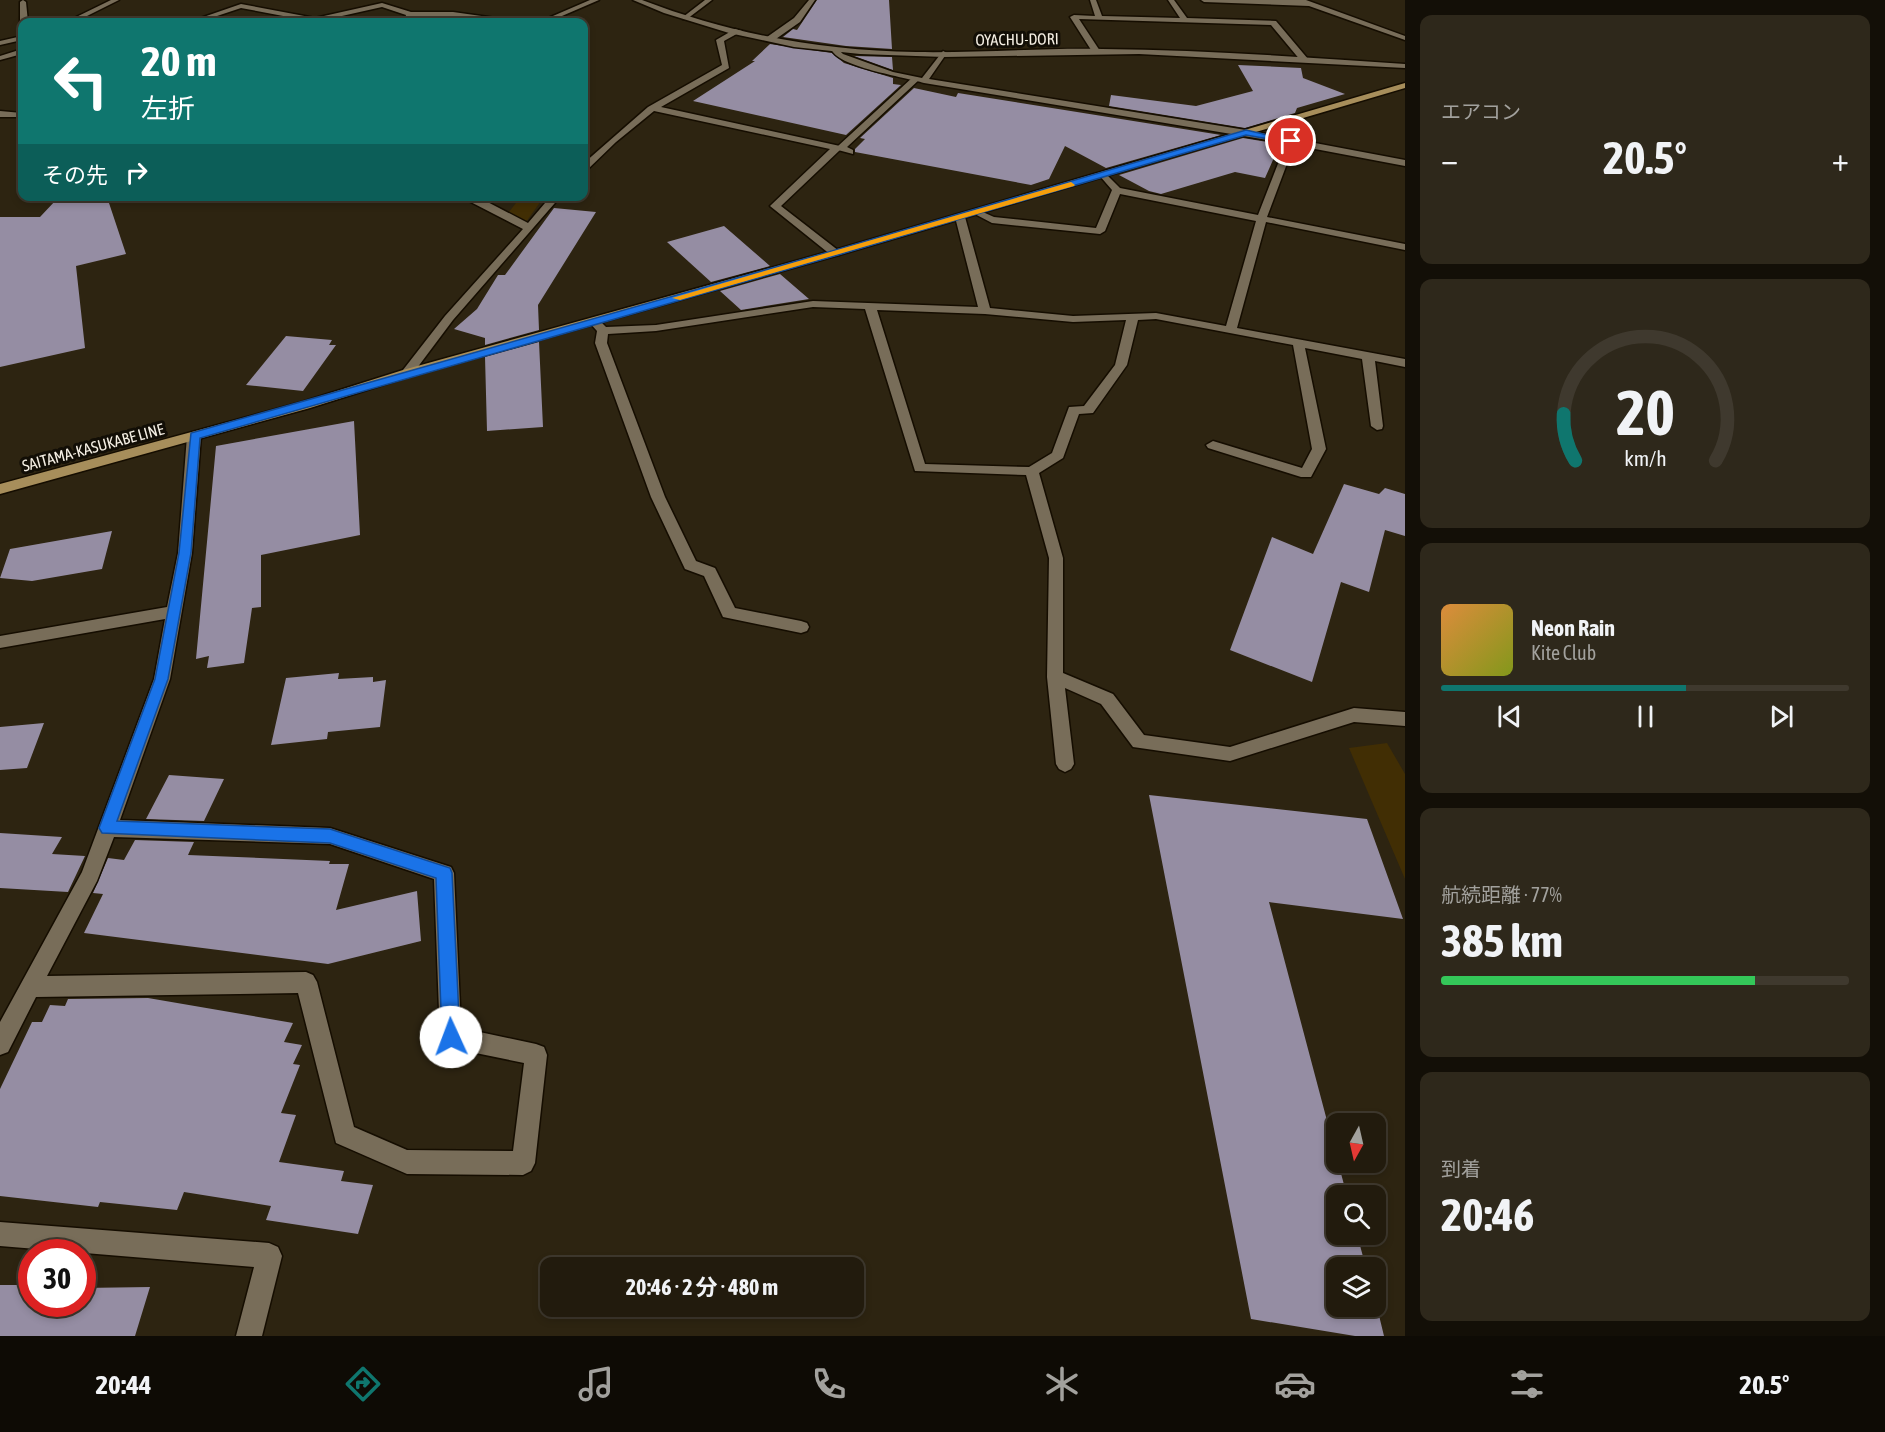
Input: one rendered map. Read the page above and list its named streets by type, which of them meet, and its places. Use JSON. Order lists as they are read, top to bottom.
{
  "streets": {
    "main road": ["SAITAMA-KASUKABE LINE"],
    "street": ["OYACHU-DORI"]
  },
  "north": "bottom",
  "page": {
    "tile": [
      "エアコン",
      ["航続距離 · 77%", "385 km"],
      ["到着", "20:46"]
    ],
    "turn": ["20 m", "左折"],
    "heat": ["−", "20.5°", "+"],
    "then": "その先",
    "song": ["Neon Rain", "Kite Club"],
    "limit": "30",
    "trip": "20:46 · 2 分 · 480 m",
    "tabs": ["20:44", "20.5°"],
    "gauge": ["20", "km/h"]
  }
}
